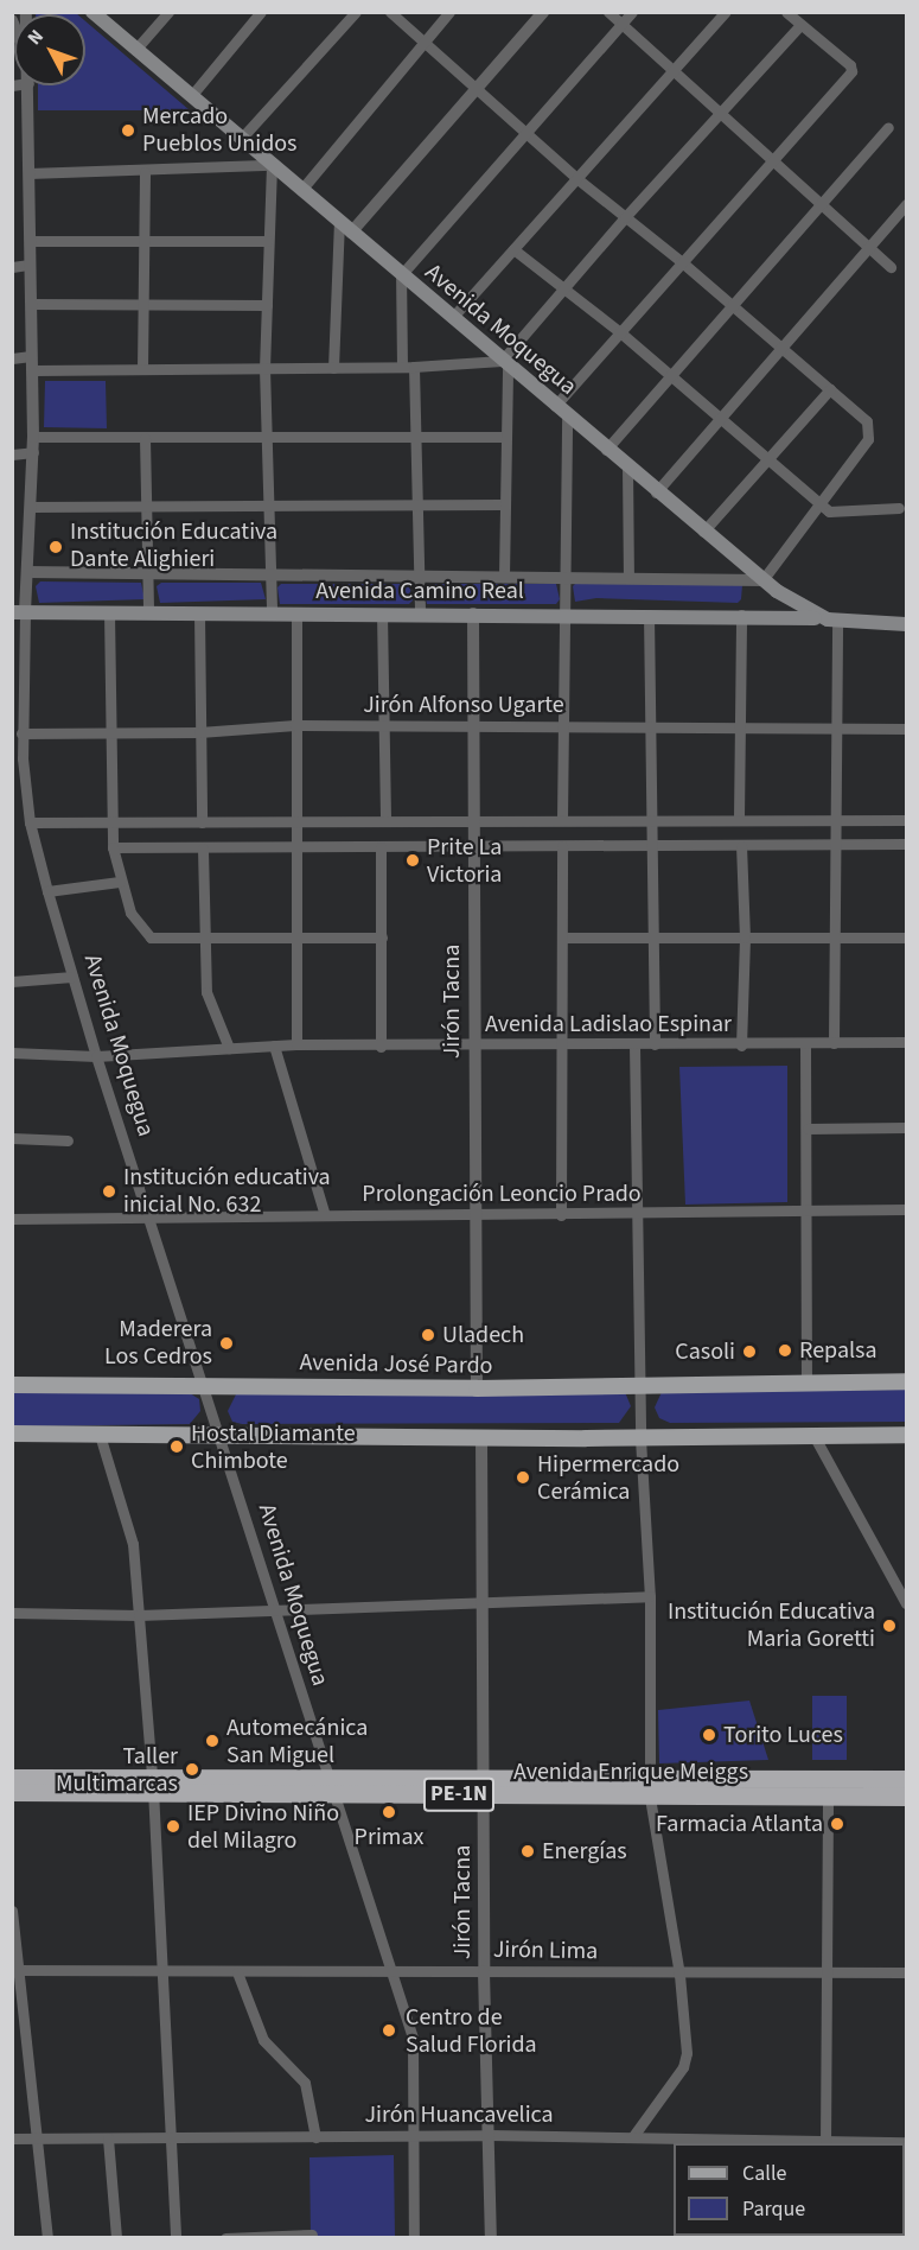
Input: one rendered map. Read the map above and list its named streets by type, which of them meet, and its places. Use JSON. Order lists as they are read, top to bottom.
{
  "streets": {
    "highway": ["Avenida Enrique Meiggs", "PE-1N"],
    "main road": ["Avenida Moquegua", "Avenida Camino Real", "Avenida José Pardo"],
    "street": [
      "Jirón Alfonso Ugarte",
      "Jirón Tacna",
      "Avenida Ladislao Espinar",
      "Prolongación Leoncio Prado",
      "Jirón Lima",
      "Jirón Huancavelica"
    ]
  },
  "crossings": [
    ["Avenida Moquegua", "Avenida Camino Real"],
    ["Avenida Moquegua", "Jirón Alfonso Ugarte"],
    ["Avenida Moquegua", "Avenida Ladislao Espinar"],
    ["Avenida Moquegua", "Prolongación Leoncio Prado"],
    ["Avenida Moquegua", "Avenida José Pardo"],
    ["Avenida Moquegua", "Avenida Enrique Meiggs"],
    ["Avenida Moquegua", "Jirón Lima"],
    ["Avenida Moquegua", "Jirón Huancavelica"],
    ["Avenida Camino Real", "Jirón Tacna"],
    ["Jirón Alfonso Ugarte", "Jirón Tacna"],
    ["Jirón Tacna", "Avenida Ladislao Espinar"],
    ["Jirón Tacna", "Prolongación Leoncio Prado"],
    ["Jirón Tacna", "Avenida José Pardo"],
    ["Jirón Tacna", "Avenida Enrique Meiggs"],
    ["Jirón Tacna", "Jirón Lima"],
    ["Jirón Tacna", "Jirón Huancavelica"]
  ],
  "places": [
    "Mercado Pueblos Unidos",
    "Institución Educativa Dante Alighieri",
    "Prite La Victoria",
    "Institución educativa inicial No. 632",
    "Uladech",
    "Maderera Los Cedros",
    "Repalsa",
    "Casoli",
    "Hostal Diamante Chimbote",
    "Hipermercado Cerámica",
    "Institución Educativa Maria Goretti",
    "Torito Luces",
    "Automecánica San Miguel",
    "Taller Multimarcas",
    "Primax",
    "Farmacia Atlanta",
    "IEP Divino Niño del Milagro",
    "Energías",
    "Centro de Salud Florida"
  ],
  "legend": ["Calle", "Parque"],
  "north": "top left"
}
